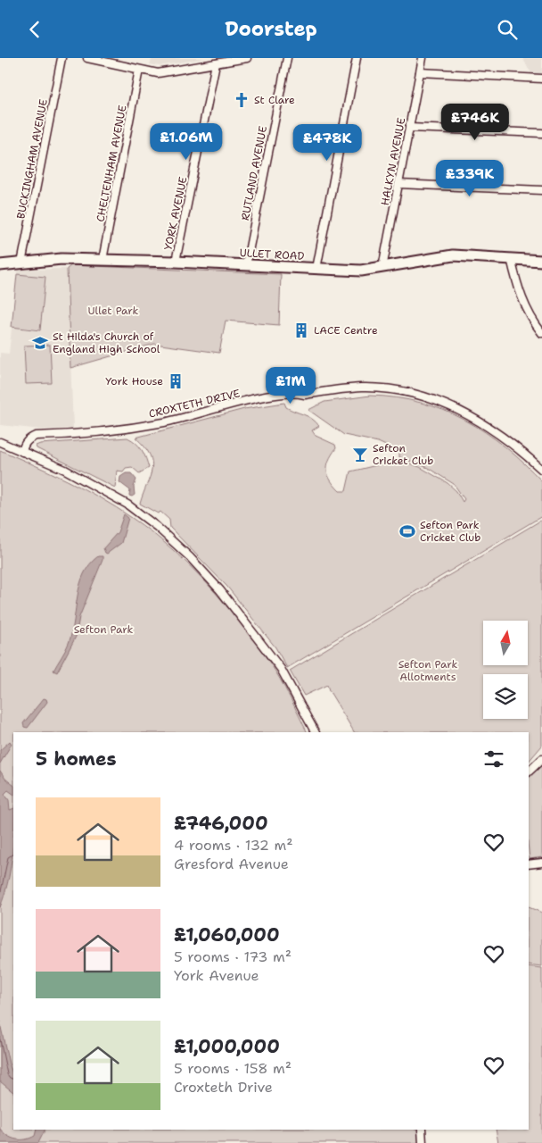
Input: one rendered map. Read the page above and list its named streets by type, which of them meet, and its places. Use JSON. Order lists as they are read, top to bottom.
{
  "streets": {
    "main road": ["ULLET ROAD"],
    "street": [
      "BUCKINGHAM AVENUE",
      "HALKYN AVENUE",
      "CHELTENHAM AVENUE",
      "RUTLAND AVENUE",
      "YORK AVENUE",
      "CROXTETH DRIVE"
    ]
  },
  "crossings": [
    ["BUCKINGHAM AVENUE", "ULLET ROAD"],
    ["HALKYN AVENUE", "ULLET ROAD"],
    ["CHELTENHAM AVENUE", "ULLET ROAD"],
    ["RUTLAND AVENUE", "ULLET ROAD"],
    ["YORK AVENUE", "ULLET ROAD"]
  ],
  "parks": ["Ullet Park", "Sefton Park", "Sefton Park Allotments"],
  "places": {
    "church": ["St Clare"],
    "building": ["LACE Centre", "York House"],
    "school or university": ["St Hilda's Church of England High School"],
    "bar": ["Sefton Cricket Club"],
    "sports": ["Sefton Park Cricket Club"]
  },
  "north": "top",
  "page": {
    "header": "Doorstep",
    "price": [
      "£746K",
      "£1.06M",
      "£478K",
      "£339K",
      "£1M"
    ],
    "heading": "5 homes",
    "list": [
      {
        "name": "£746,000",
        "note": "4 rooms · 132 m² · Gresford Avenue"
      },
      {
        "name": "£1,060,000",
        "note": "5 rooms · 173 m² · York Avenue"
      },
      {
        "name": "£1,000,000",
        "note": "5 rooms · 158 m² · Croxteth Drive"
      }
    ]
  }
}
